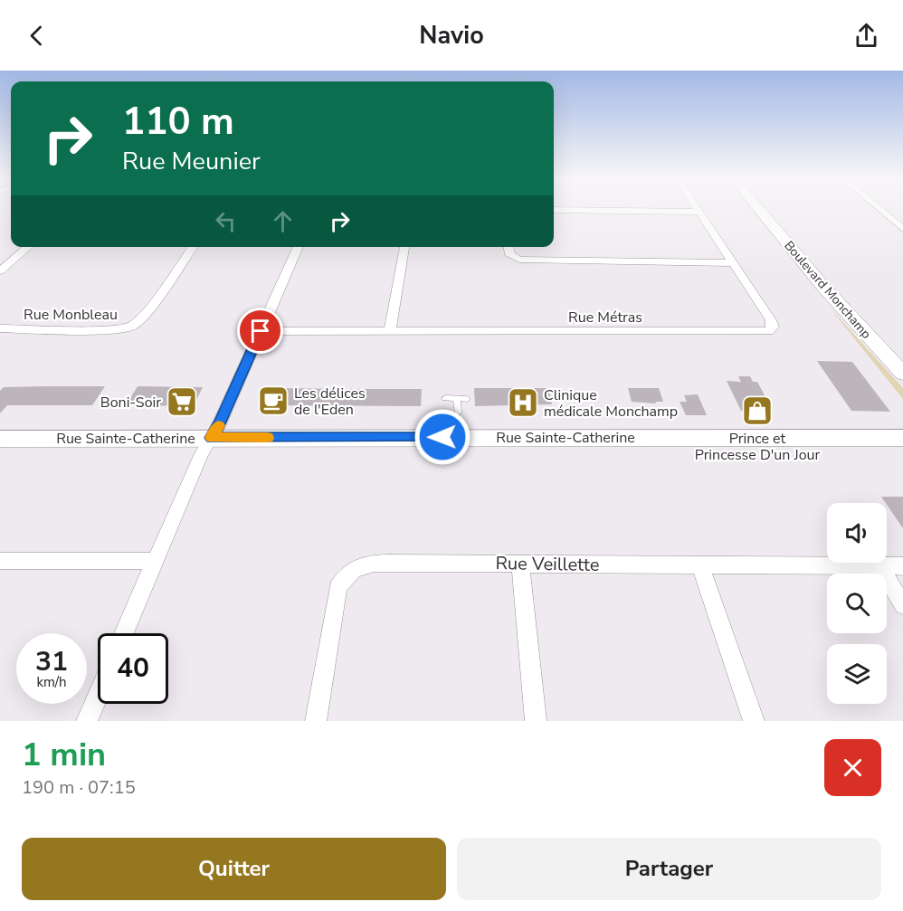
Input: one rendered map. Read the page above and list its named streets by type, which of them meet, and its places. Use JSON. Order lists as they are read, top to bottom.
{
  "streets": {
    "street": [
      "Boulevard Monchamp",
      "Rue Monbleau",
      "Rue Métras",
      "Rue Sainte-Catherine",
      "Rue Veillette"
    ]
  },
  "places": {
    "cafe": ["Les délices de l'Eden"],
    "supermarket": ["Boni-Soir"],
    "hospital": ["Clinique médicale Monchamp"],
    "shop": ["Prince et Princesse D'un Jour"]
  },
  "page": {
    "header": "Navio",
    "turn": ["110 m", "Rue Meunier"],
    "speed": "31 km/h",
    "limit": "40",
    "heading": ["1 min", "190 m · 07:15"],
    "buttons": ["Quitter", "Partager"]
  }
}
